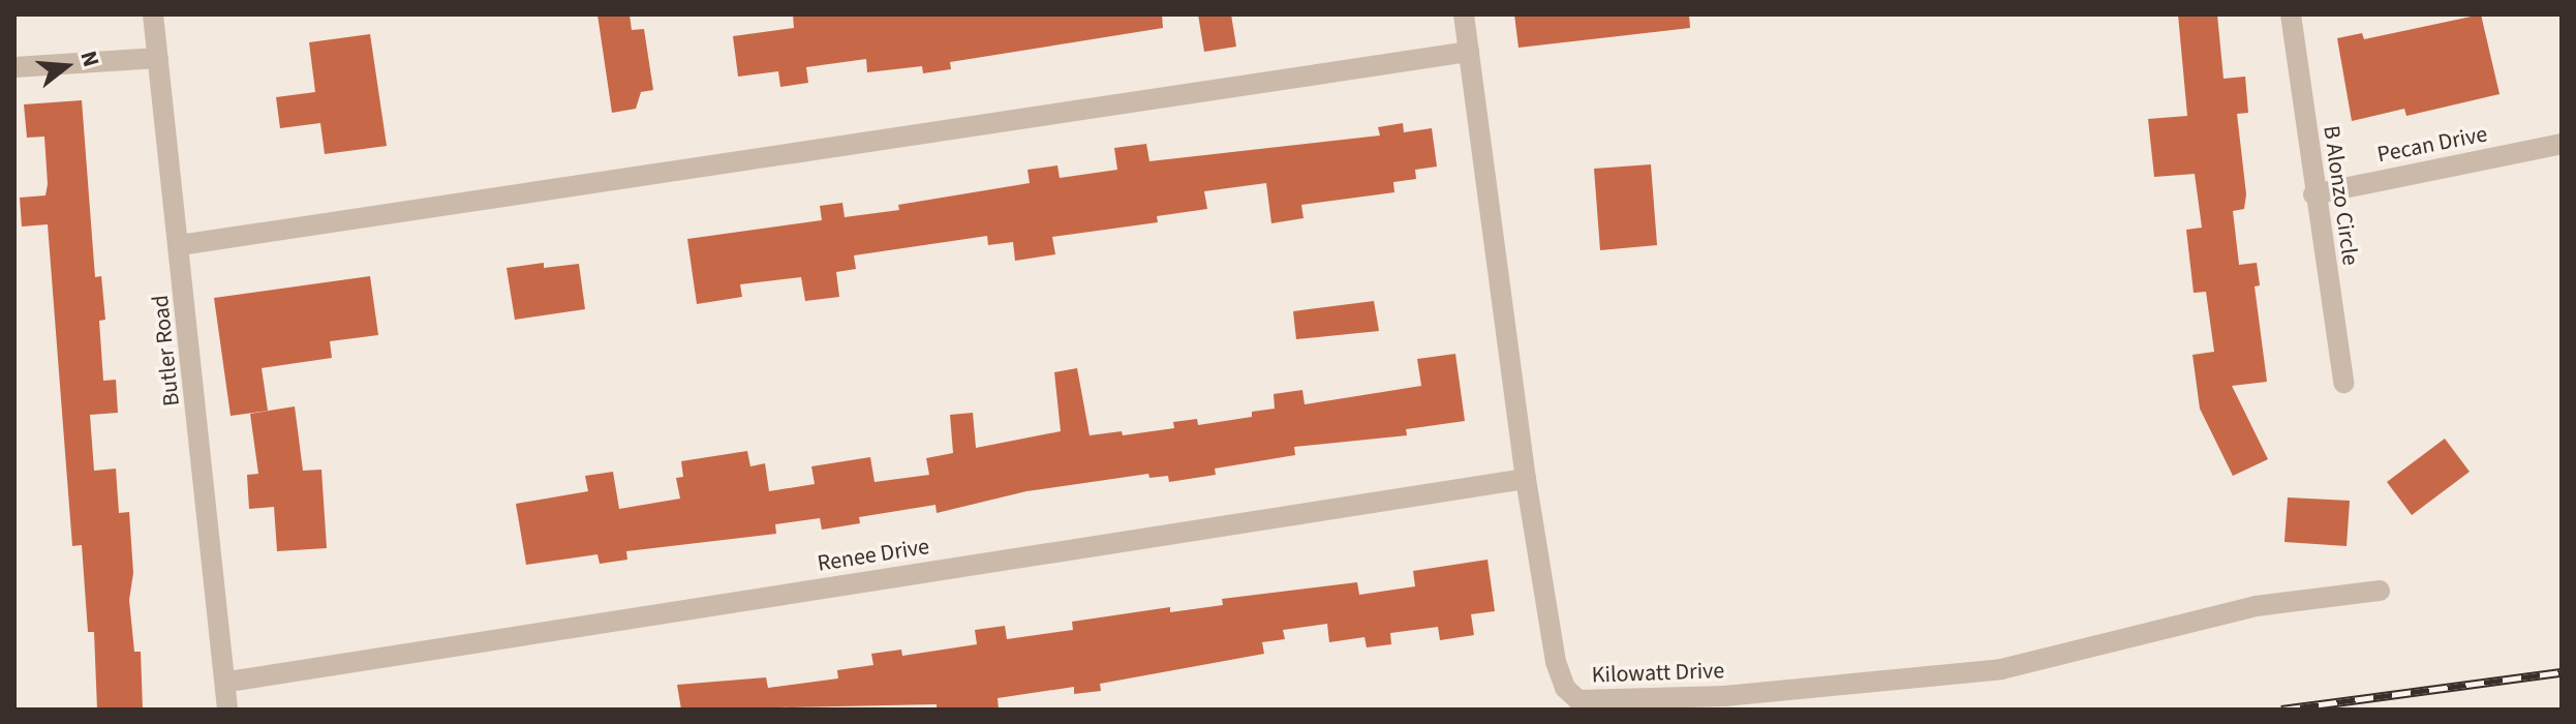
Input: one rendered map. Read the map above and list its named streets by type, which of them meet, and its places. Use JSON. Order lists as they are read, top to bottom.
{
  "streets": {
    "street": [
      "Pecan Drive",
      "B Alonzo Circle",
      "Butler Road",
      "Renee Drive",
      "Kilowatt Drive"
    ]
  },
  "crossings": [
    ["Pecan Drive", "B Alonzo Circle"],
    ["Butler Road", "Renee Drive"],
    ["Renee Drive", "Kilowatt Drive"]
  ],
  "north": "right"
}
